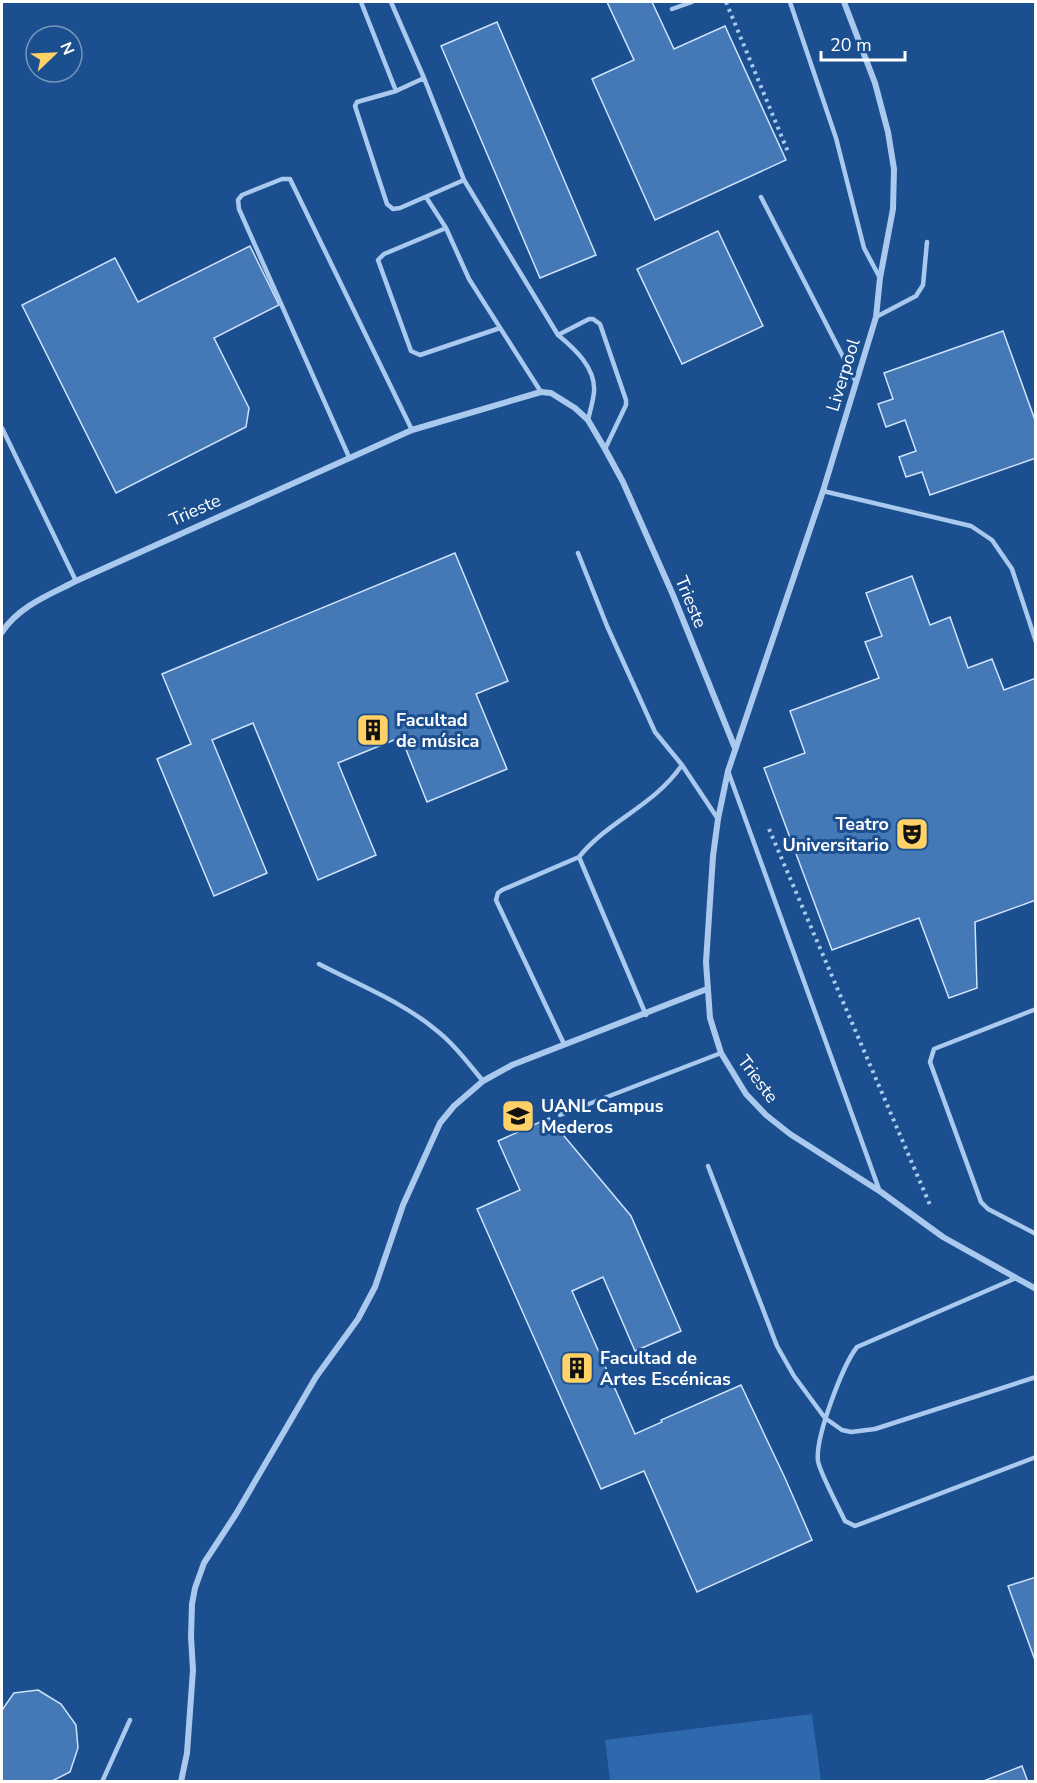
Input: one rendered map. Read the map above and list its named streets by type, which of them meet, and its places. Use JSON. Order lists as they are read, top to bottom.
{
  "streets": {
    "street": ["Liverpool", "Trieste"]
  },
  "crossings": [
    ["Liverpool", "Trieste"]
  ],
  "places": {
    "building": ["Facultad de música", "Facultad de Artes Escénicas"],
    "theatre": ["Teatro Universitario"],
    "school or university": ["UANL Campus Mederos"]
  },
  "scale_bar": "20 m",
  "north": "top right"
}
